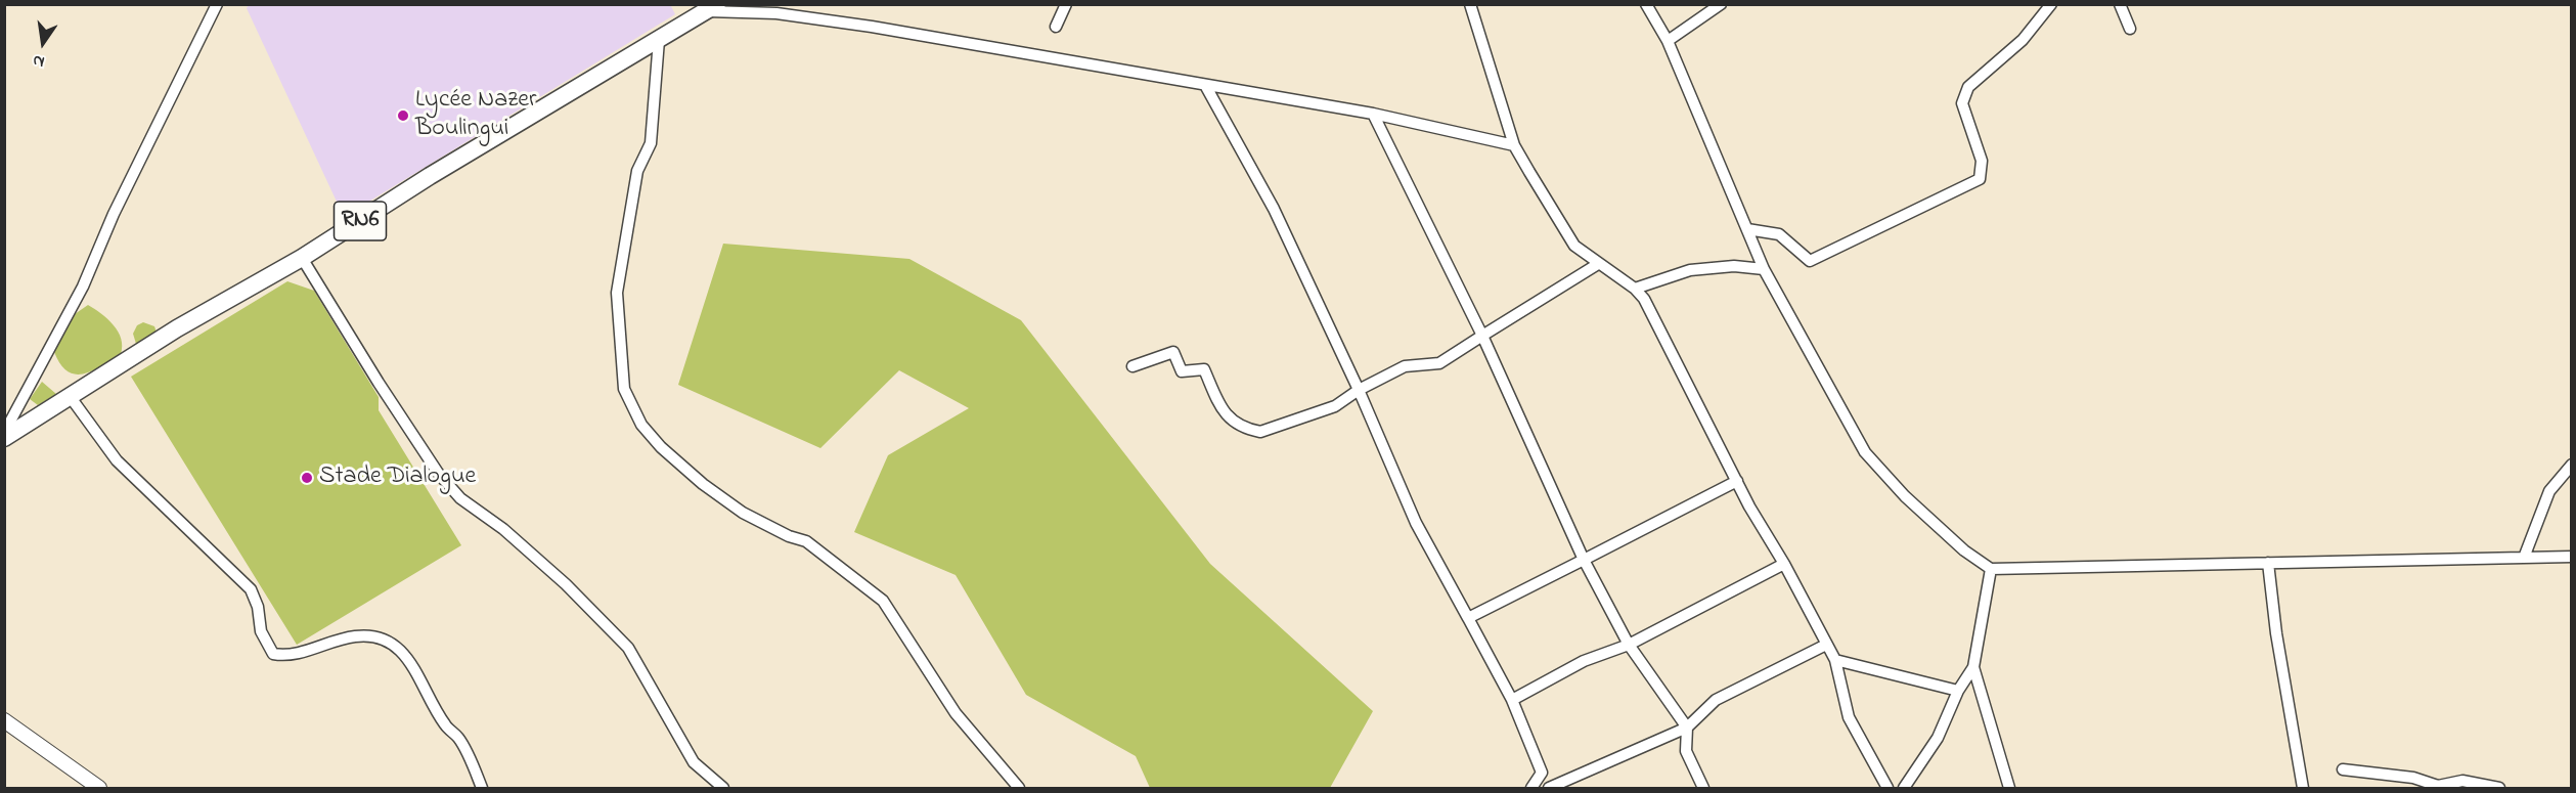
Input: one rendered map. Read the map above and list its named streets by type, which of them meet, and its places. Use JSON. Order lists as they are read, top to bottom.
{
  "streets": {
    "highway": ["RN6"]
  },
  "places": ["Lycée Nazer Boulingui", "Stade Dialogue"],
  "north": "bottom"
}
